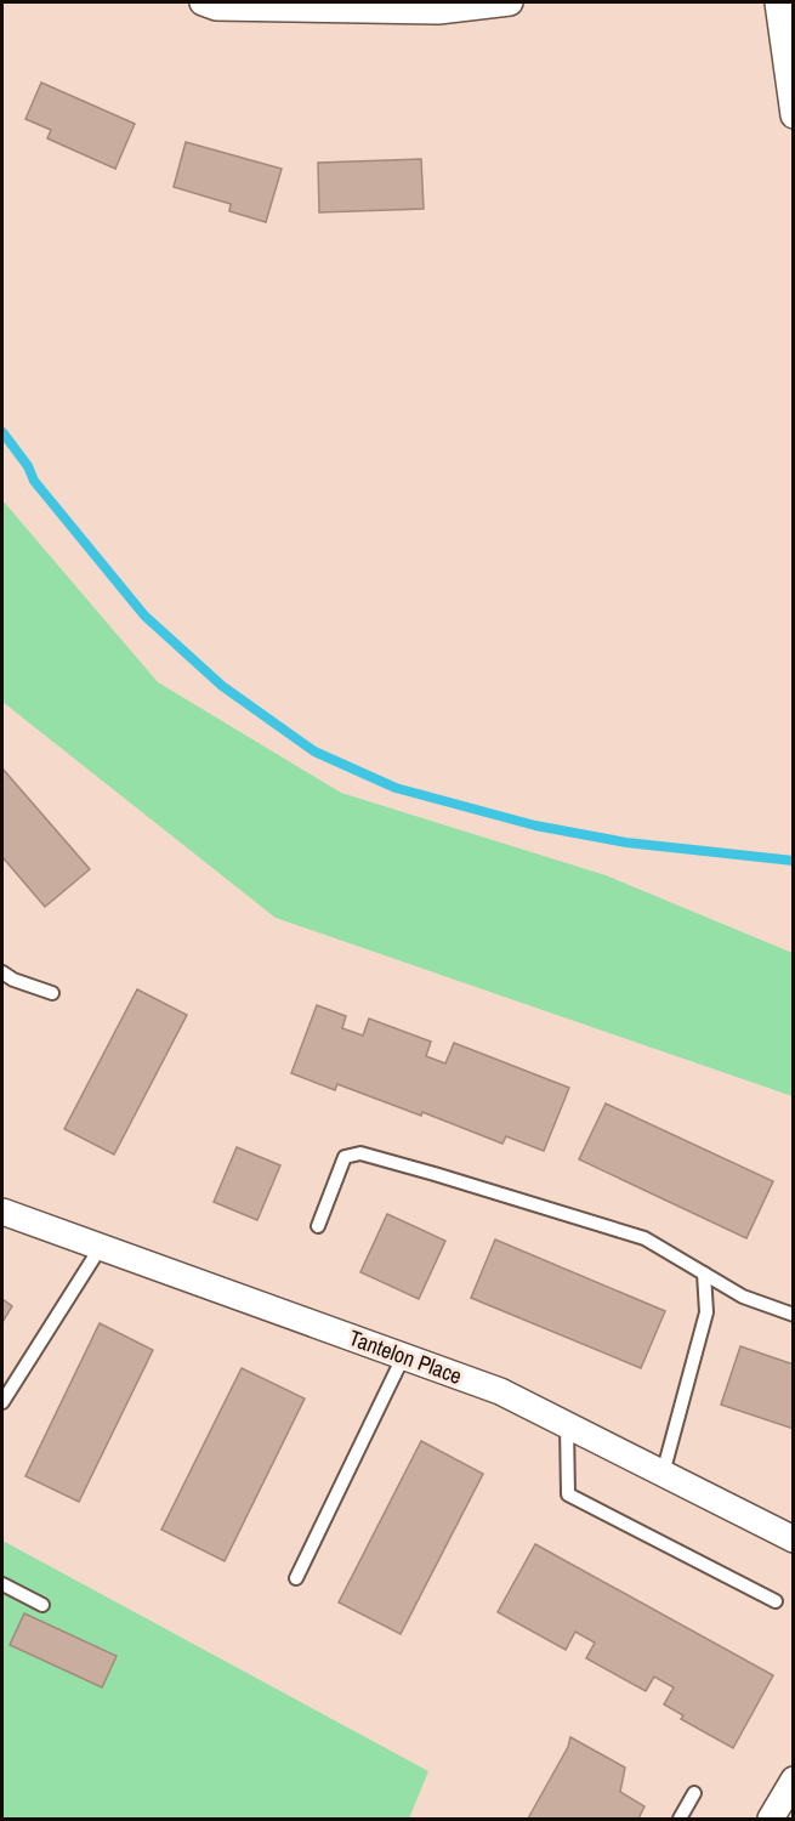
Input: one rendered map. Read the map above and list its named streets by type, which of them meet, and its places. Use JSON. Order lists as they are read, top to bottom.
{
  "streets": {
    "street": ["Tantelon Place"]
  }
}
